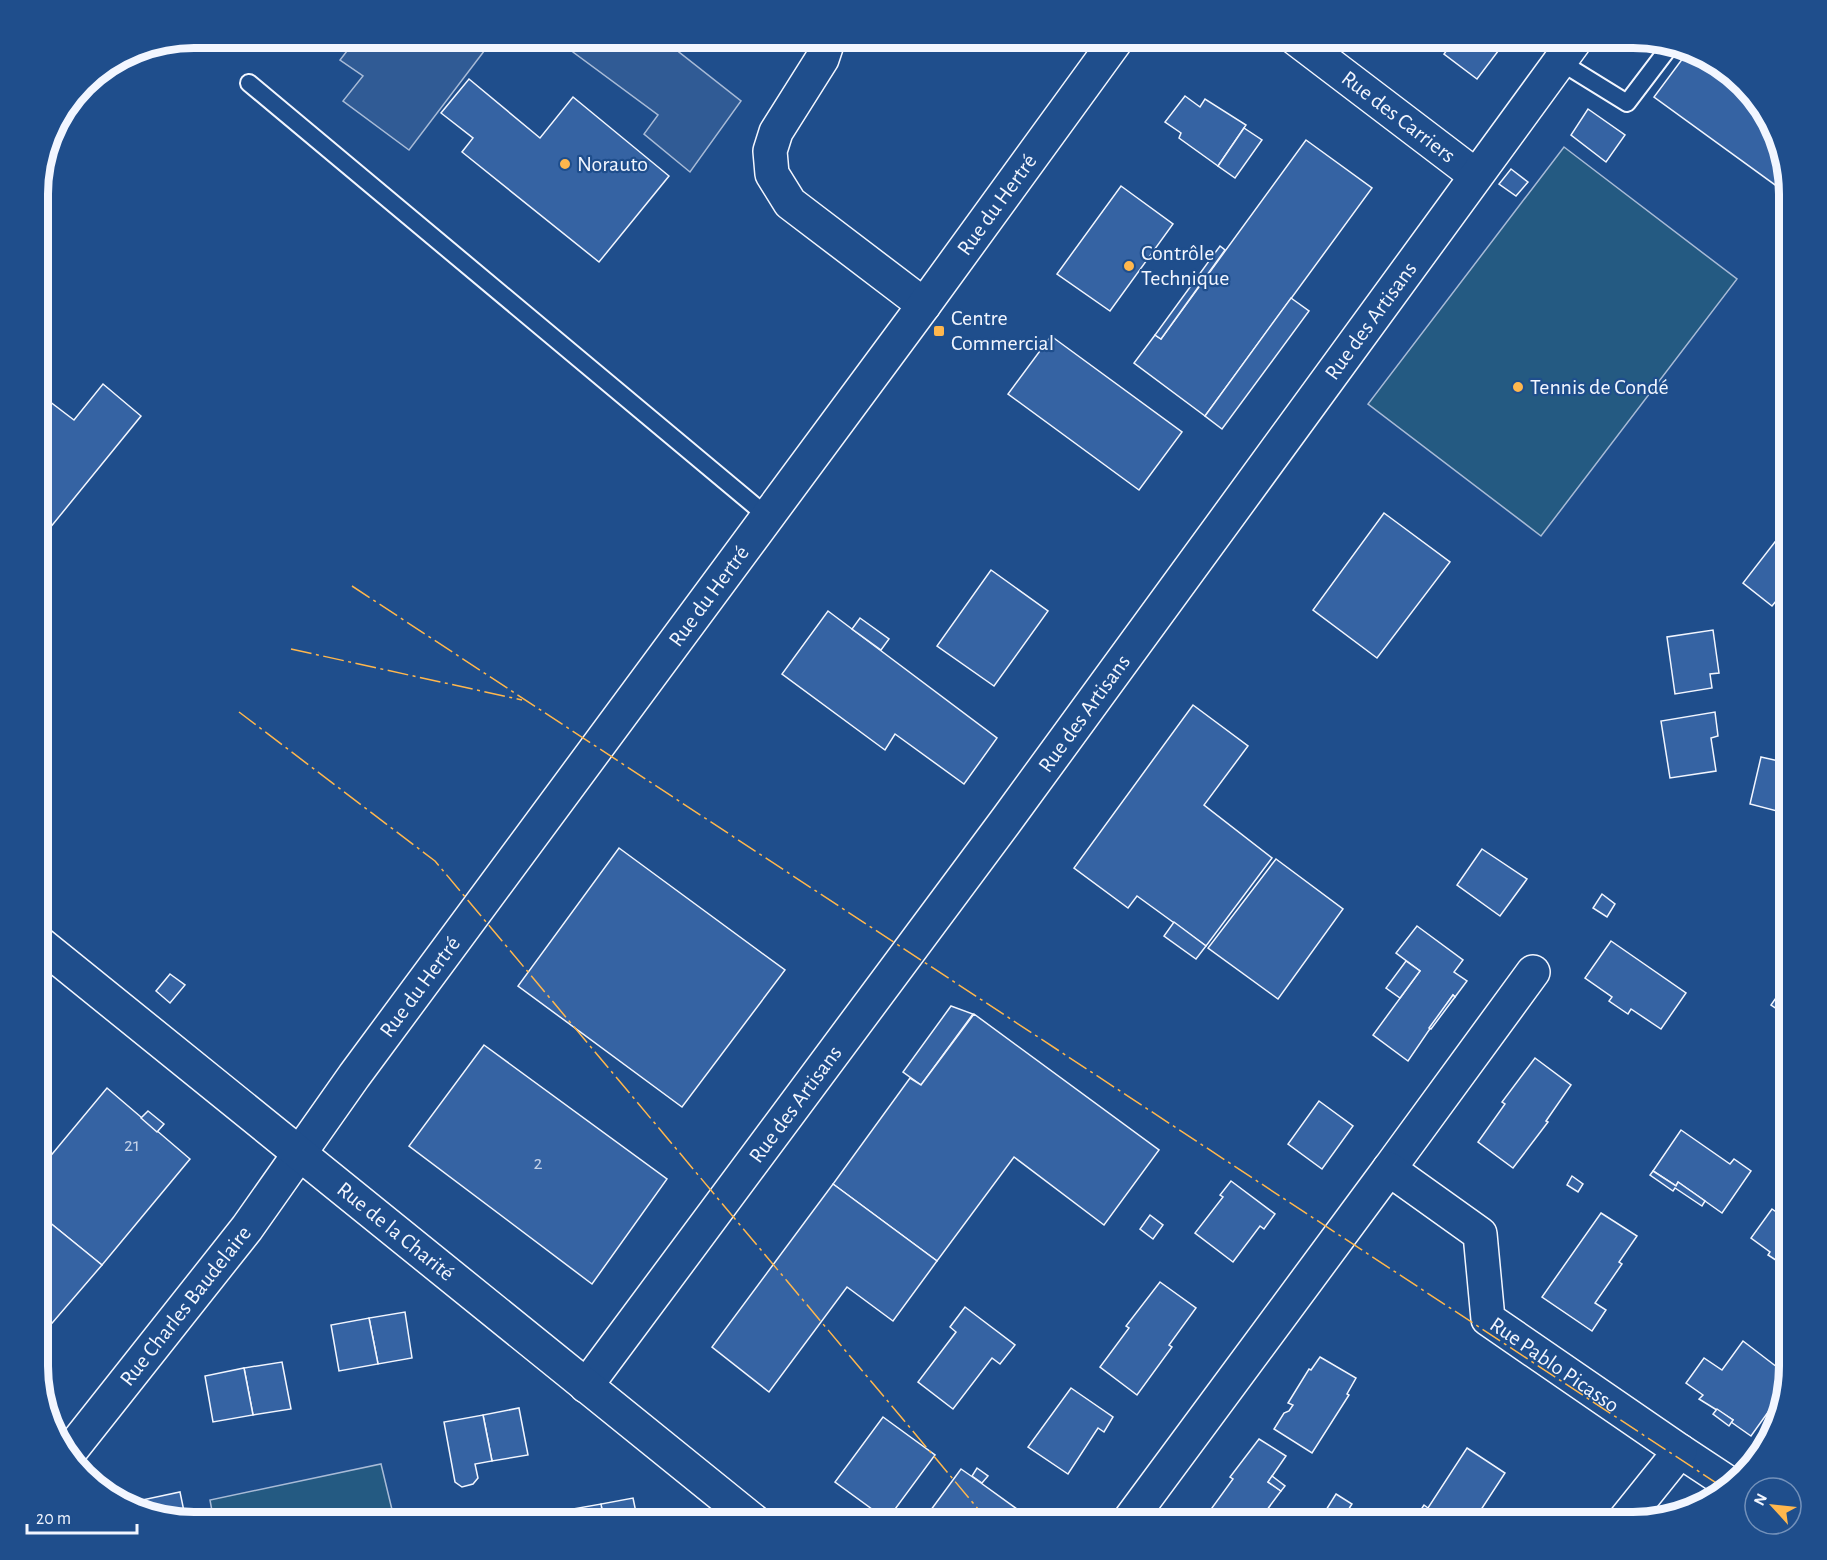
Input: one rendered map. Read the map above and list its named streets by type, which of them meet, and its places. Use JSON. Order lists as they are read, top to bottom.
{
  "streets": {
    "street": [
      "Rue des Carriers",
      "Rue du Hertré",
      "Rue des Artisans",
      "Rue de la Charité",
      "Rue Charles Baudelaire",
      "Rue Pablo Picasso"
    ]
  },
  "crossings": [
    ["Rue des Carriers", "Rue des Artisans"],
    ["Rue du Hertré", "Rue de la Charité"],
    ["Rue du Hertré", "Rue Charles Baudelaire"],
    ["Rue des Artisans", "Rue de la Charité"],
    ["Rue de la Charité", "Rue Charles Baudelaire"]
  ],
  "places": {
    "other": ["Norauto", "Contrôle Technique", "Tennis de Condé"],
    "transit": ["Centre Commercial"]
  },
  "house_numbers": ["21", "2"],
  "scale_bar": "20 m",
  "north": "top left"
}
